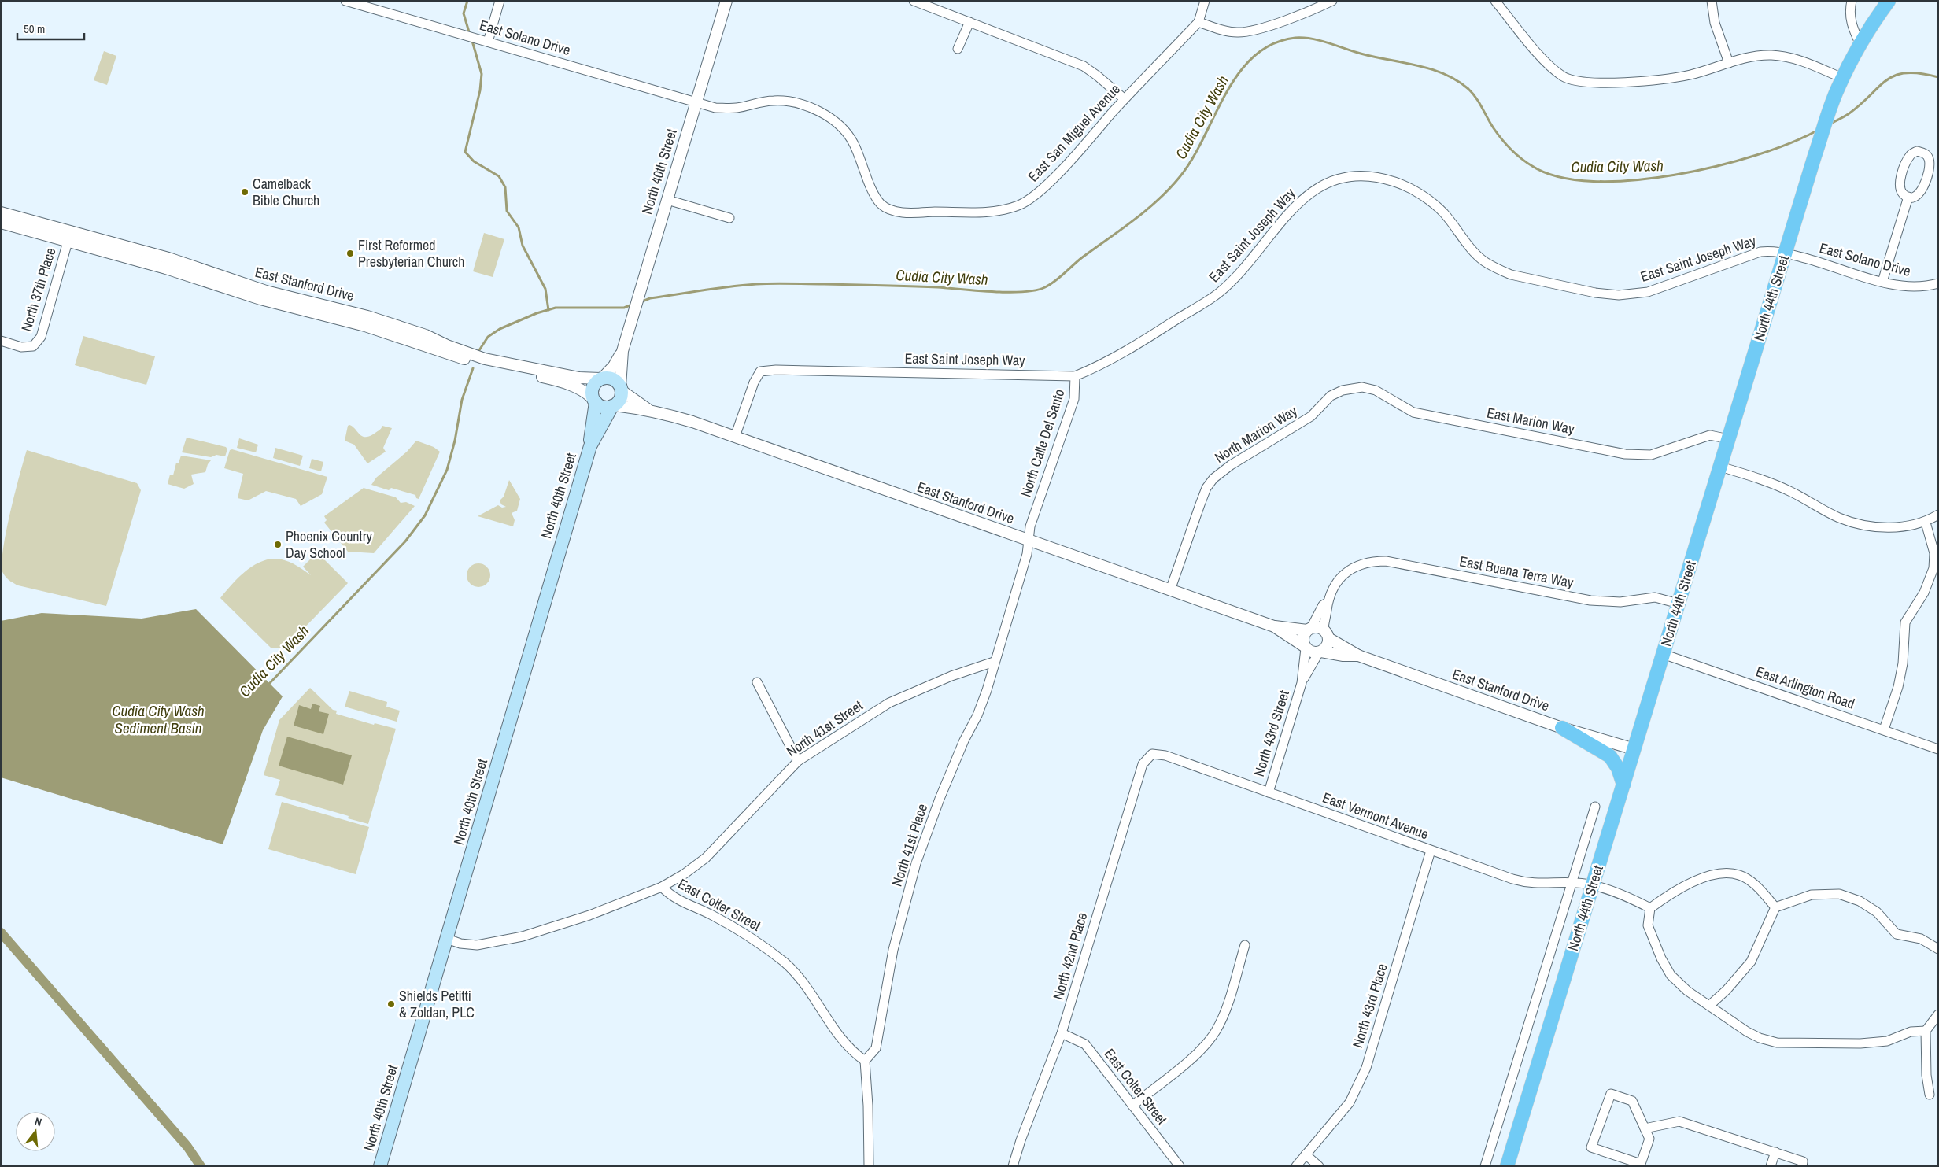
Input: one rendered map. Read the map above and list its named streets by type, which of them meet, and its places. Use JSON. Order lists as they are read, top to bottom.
{
  "streets": {
    "main road": ["North 40th Street", "North 44th Street"],
    "street": [
      "East Solano Drive",
      "East San Miguel Avenue",
      "East Saint Joseph Way",
      "East Stanford Drive",
      "North 37th Place",
      "East Marion Way",
      "North Marion Way",
      "North Calle Del Santo",
      "East Buena Terra Way",
      "East Arlington Road",
      "North 41st Street",
      "North 43rd Street",
      "East Vermont Avenue",
      "North 41st Place",
      "East Colter Street",
      "North 42nd Place",
      "North 43rd Place"
    ]
  },
  "crossings": [
    ["East Solano Drive", "East San Miguel Avenue"],
    ["East Solano Drive", "North 40th Street"],
    ["East Solano Drive", "East Saint Joseph Way"],
    ["East Solano Drive", "North 44th Street"],
    ["East San Miguel Avenue", "North 40th Street"],
    ["North 40th Street", "East Stanford Drive"],
    ["North 40th Street", "East Colter Street"],
    ["East Saint Joseph Way", "East Stanford Drive"],
    ["East Saint Joseph Way", "North 44th Street"],
    ["East Saint Joseph Way", "North Calle Del Santo"],
    ["East Stanford Drive", "North 37th Place"],
    ["East Stanford Drive", "North 44th Street"],
    ["East Stanford Drive", "North Marion Way"],
    ["East Stanford Drive", "North Calle Del Santo"],
    ["East Stanford Drive", "North 43rd Street"],
    ["East Stanford Drive", "North 41st Place"],
    ["North 44th Street", "East Marion Way"],
    ["North 44th Street", "East Buena Terra Way"],
    ["North 44th Street", "East Arlington Road"],
    ["North 44th Street", "East Vermont Avenue"],
    ["East Marion Way", "North Marion Way"],
    ["North Calle Del Santo", "North 41st Place"],
    ["North 41st Street", "North 41st Place"],
    ["North 41st Street", "East Colter Street"],
    ["North 43rd Street", "East Vermont Avenue"],
    ["East Vermont Avenue", "North 42nd Place"],
    ["East Vermont Avenue", "North 43rd Place"],
    ["North 41st Place", "East Colter Street"],
    ["East Colter Street", "North 42nd Place"]
  ],
  "water": ["Cudia City Wash", "Cudia City Wash Sediment Basin"],
  "places": [
    "Camelback Bible Church",
    "First Reformed Presbyterian Church",
    "Phoenix Country Day School",
    "Shields Petitti & Zoldan, PLC"
  ],
  "scale_bar": "50 m",
  "north": "top"
}
